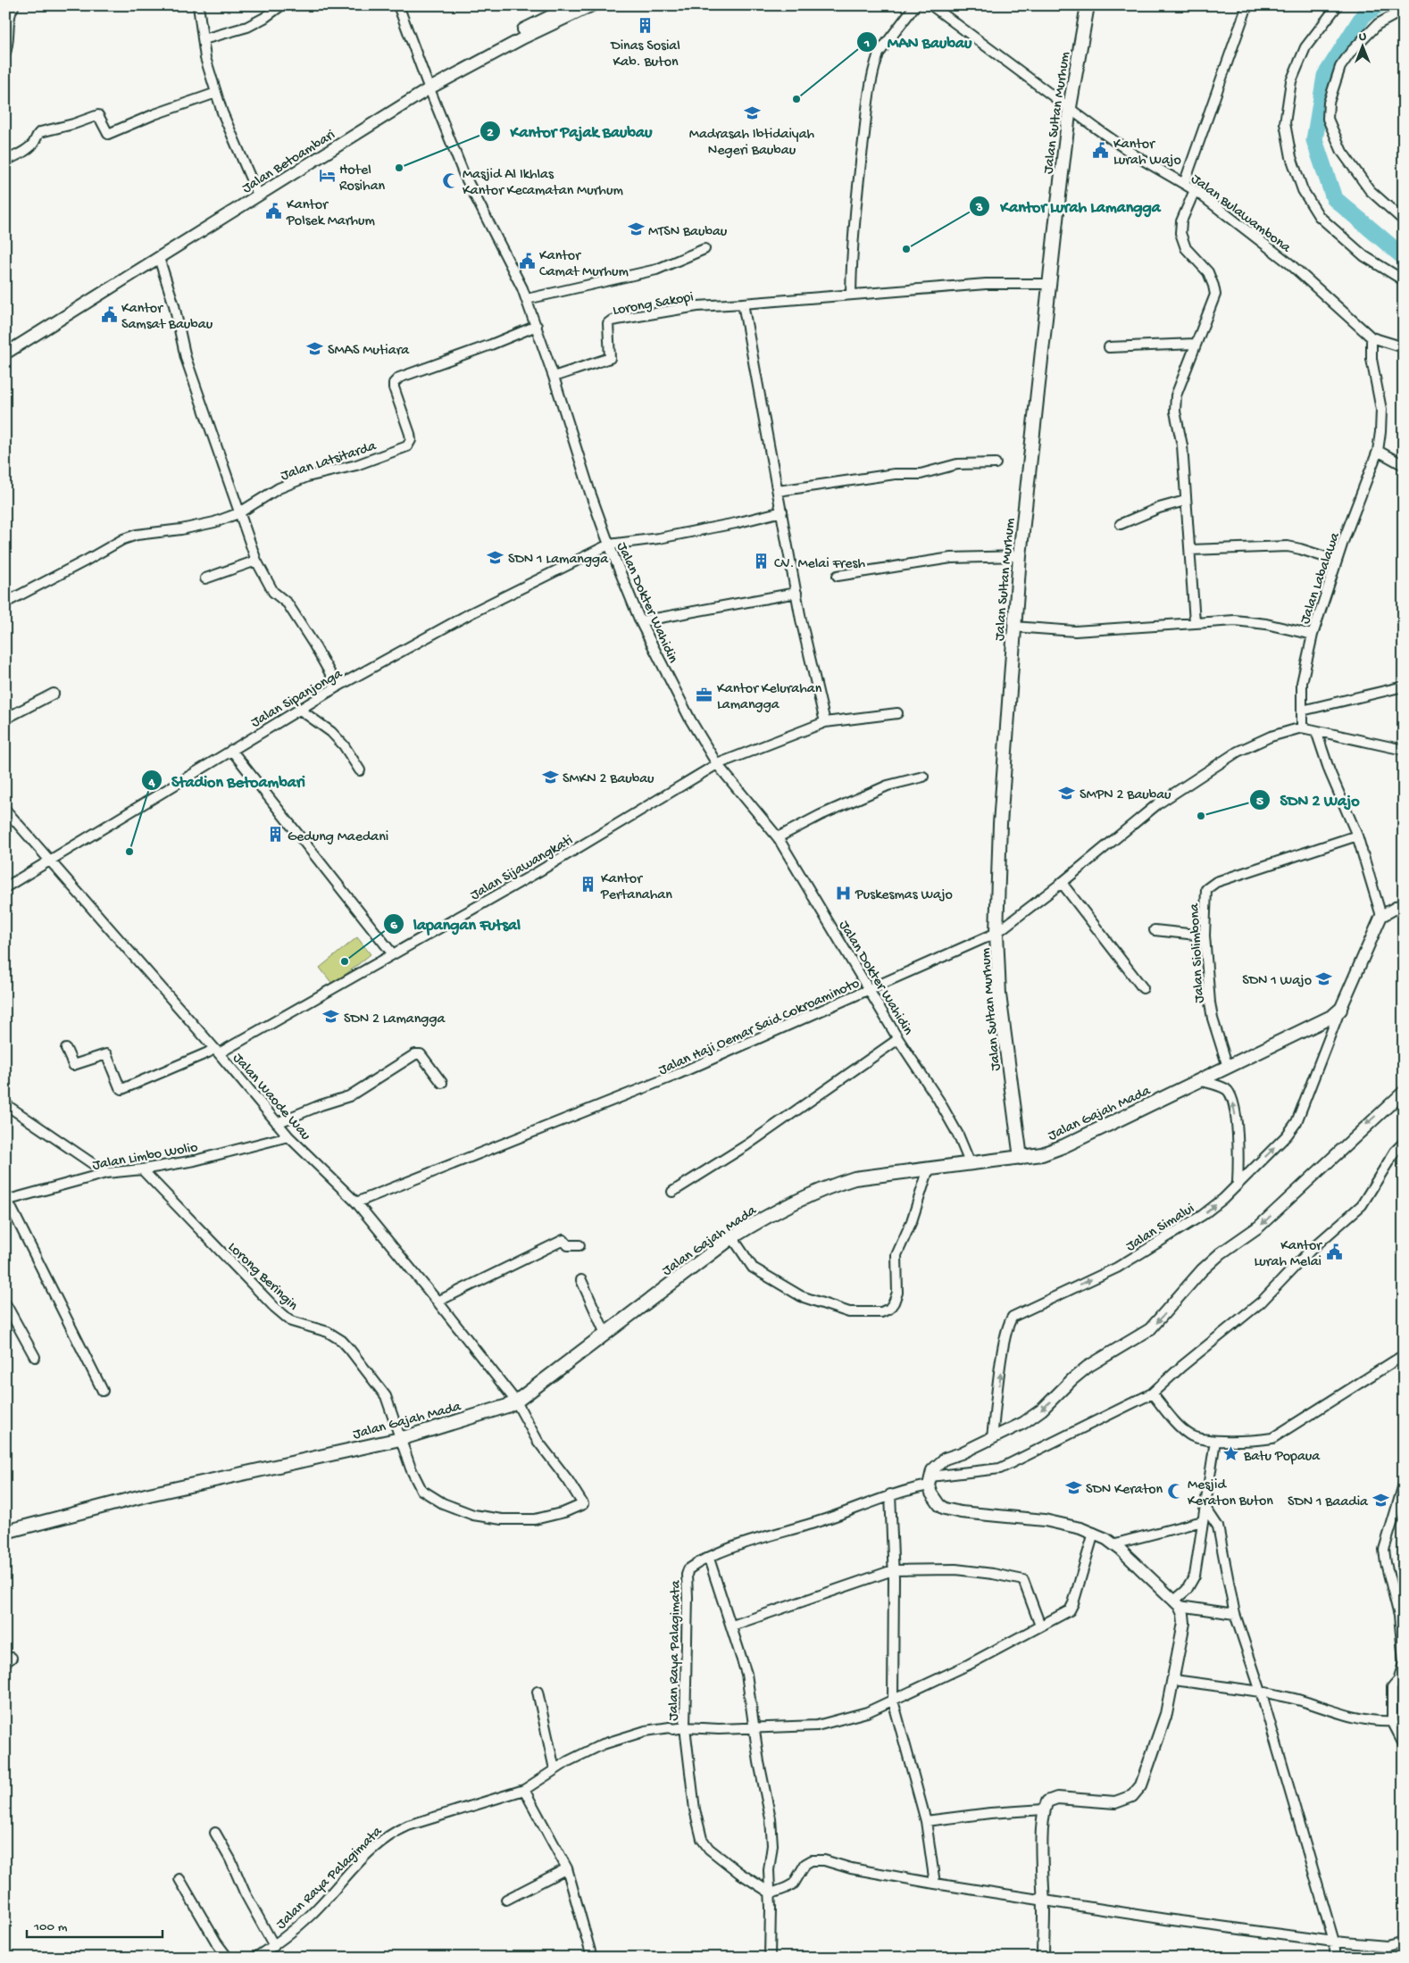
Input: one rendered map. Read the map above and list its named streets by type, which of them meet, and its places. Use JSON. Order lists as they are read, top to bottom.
{
  "streets": {
    "highway": ["Jalan Sultan Murhum", "Jalan Gajah Mada"],
    "main road": ["Jalan Betoambari"],
    "street": [
      "Jalan Bulawambona",
      "Lorong Sakopi",
      "Jalan Latsitarda",
      "Jalan Labalawa",
      "Jalan Dokter Wahidin",
      "Jalan Sipanjonga",
      "Jalan Sijawangkati",
      "Jalan Siolimbona",
      "Jalan Haji Oemar Said Cokroaminoto",
      "Jalan Waode Wau",
      "Jalan Limbo Wolio",
      "Jalan Simalui",
      "Lorong Beringin",
      "Jalan Raya Palagimata"
    ]
  },
  "crossings": [
    ["Jalan Sultan Murhum", "Jalan Bulawambona"],
    ["Jalan Sultan Murhum", "Jalan Haji Oemar Said Cokroaminoto"],
    ["Jalan Sultan Murhum", "Jalan Gajah Mada"],
    ["Jalan Betoambari", "Jalan Dokter Wahidin"],
    ["Jalan Bulawambona", "Jalan Labalawa"],
    ["Lorong Sakopi", "Jalan Dokter Wahidin"],
    ["Jalan Latsitarda", "Jalan Dokter Wahidin"],
    ["Jalan Labalawa", "Jalan Haji Oemar Said Cokroaminoto"],
    ["Jalan Dokter Wahidin", "Jalan Sipanjonga"],
    ["Jalan Dokter Wahidin", "Jalan Sijawangkati"],
    ["Jalan Dokter Wahidin", "Jalan Haji Oemar Said Cokroaminoto"],
    ["Jalan Dokter Wahidin", "Jalan Gajah Mada"],
    ["Jalan Sipanjonga", "Jalan Waode Wau"],
    ["Jalan Sijawangkati", "Jalan Waode Wau"],
    ["Jalan Siolimbona", "Jalan Gajah Mada"],
    ["Jalan Haji Oemar Said Cokroaminoto", "Jalan Waode Wau"],
    ["Jalan Waode Wau", "Jalan Gajah Mada"],
    ["Jalan Waode Wau", "Jalan Limbo Wolio"],
    ["Jalan Waode Wau", "Lorong Beringin"],
    ["Jalan Gajah Mada", "Jalan Simalui"],
    ["Jalan Gajah Mada", "Lorong Beringin"],
    ["Jalan Limbo Wolio", "Lorong Beringin"]
  ],
  "one_way": ["Jalan Simalui"],
  "places": {
    "building": [
      "Dinas Sosial Kab. Buton",
      "CV. Melai Fresh",
      "Gedung Maedani",
      "Kantor Pertanahan"
    ],
    "other": [
      "MAN Baubau",
      "Kantor Pajak Baubau",
      "Kantor Lurah Lamangga",
      "SDN 2 Wajo",
      "Stadion Betoambari",
      "lapangan Futsal"
    ],
    "school or university": [
      "Madrasah Ibtidaiyah Negeri Baubau",
      "MTSN Baubau",
      "SMAS Mutiara",
      "SDN 1 Lamangga",
      "SMKN 2 Baubau",
      "SMPN 2 Baubau",
      "SDN 1 Wajo",
      "SDN 2 Lamangga",
      "SDN Keraton",
      "SDN 1 Baadia"
    ],
    "public building": [
      "Kantor Lurah Wajo",
      "Kantor Polsek Marhum",
      "Kantor Camat Murhum",
      "Kantor Samsat Baubau",
      "Kantor Lurah Melai"
    ],
    "hotel": ["Hotel Rosihan"],
    "mosque": ["Masjid Al Ikhlas Kantor Kecamatan Murhum", "Mesjid Keraton Buton"],
    "office": ["Kantor Kelurahan Lamangga"],
    "hospital": ["Puskesmas Wajo"],
    "place": ["Batu Popaua"]
  },
  "scale_bar": "100 m",
  "north": "top"
}
